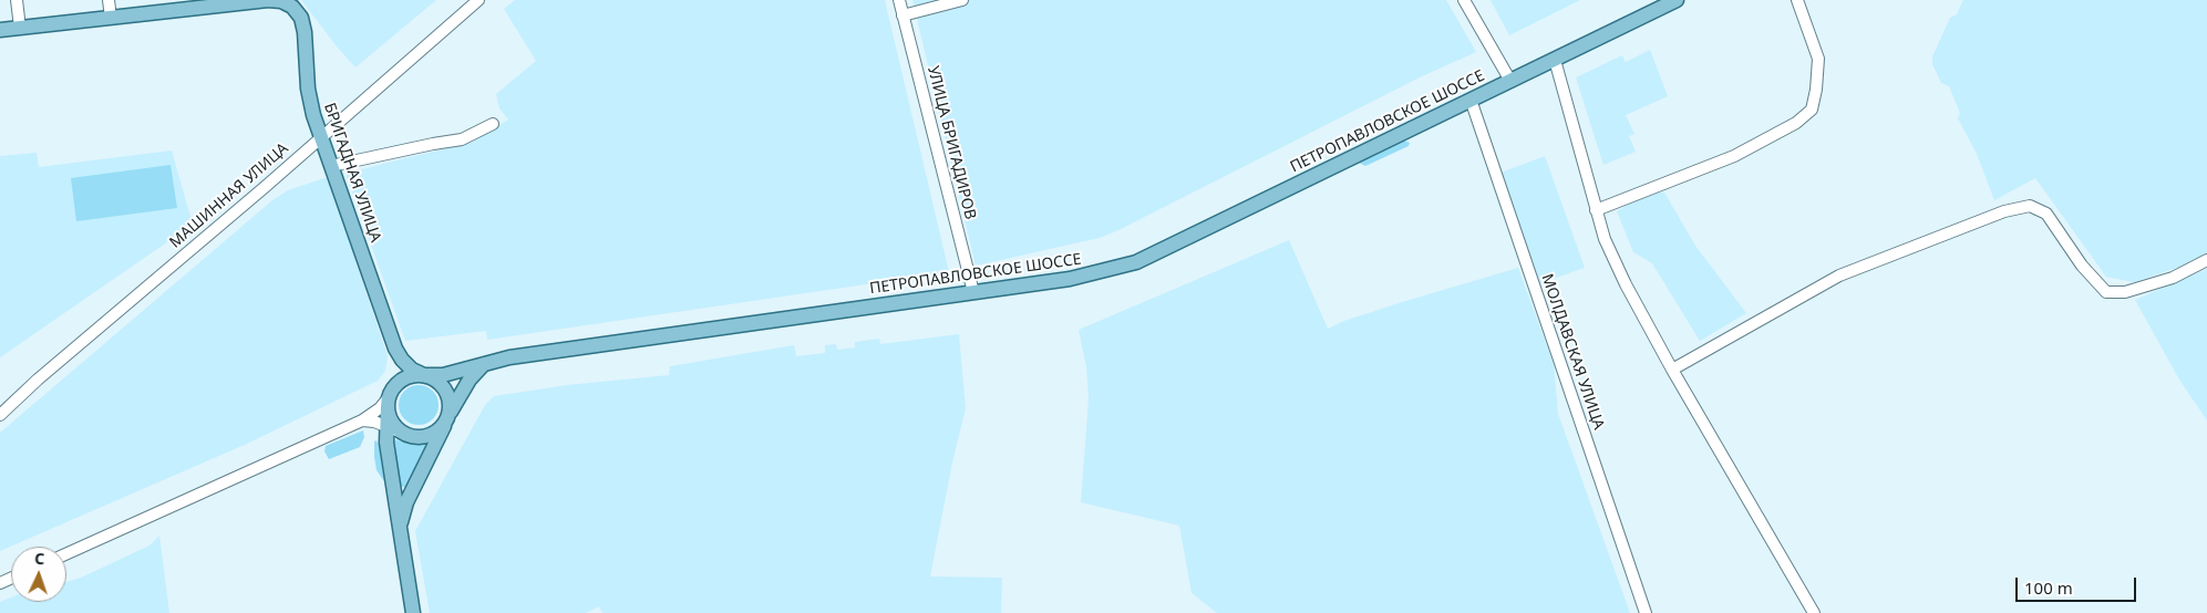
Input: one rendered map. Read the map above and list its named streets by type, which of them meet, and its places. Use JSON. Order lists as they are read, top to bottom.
{
  "streets": {
    "main road": ["ПЕТРОПАВЛОВСКОЕ ШОССЕ", "БРИГАДНАЯ УЛИЦА"],
    "street": ["УЛИЦА БРИГАДИРОВ", "МАШИННАЯ УЛИЦА", "МОЛДАВСКАЯ УЛИЦА"]
  },
  "crossings": [
    ["ПЕТРОПАВЛОВСКОЕ ШОССЕ", "УЛИЦА БРИГАДИРОВ"],
    ["ПЕТРОПАВЛОВСКОЕ ШОССЕ", "МОЛДАВСКАЯ УЛИЦА"],
    ["БРИГАДНАЯ УЛИЦА", "МАШИННАЯ УЛИЦА"]
  ],
  "scale_bar": "100 m",
  "north": "top"
}
